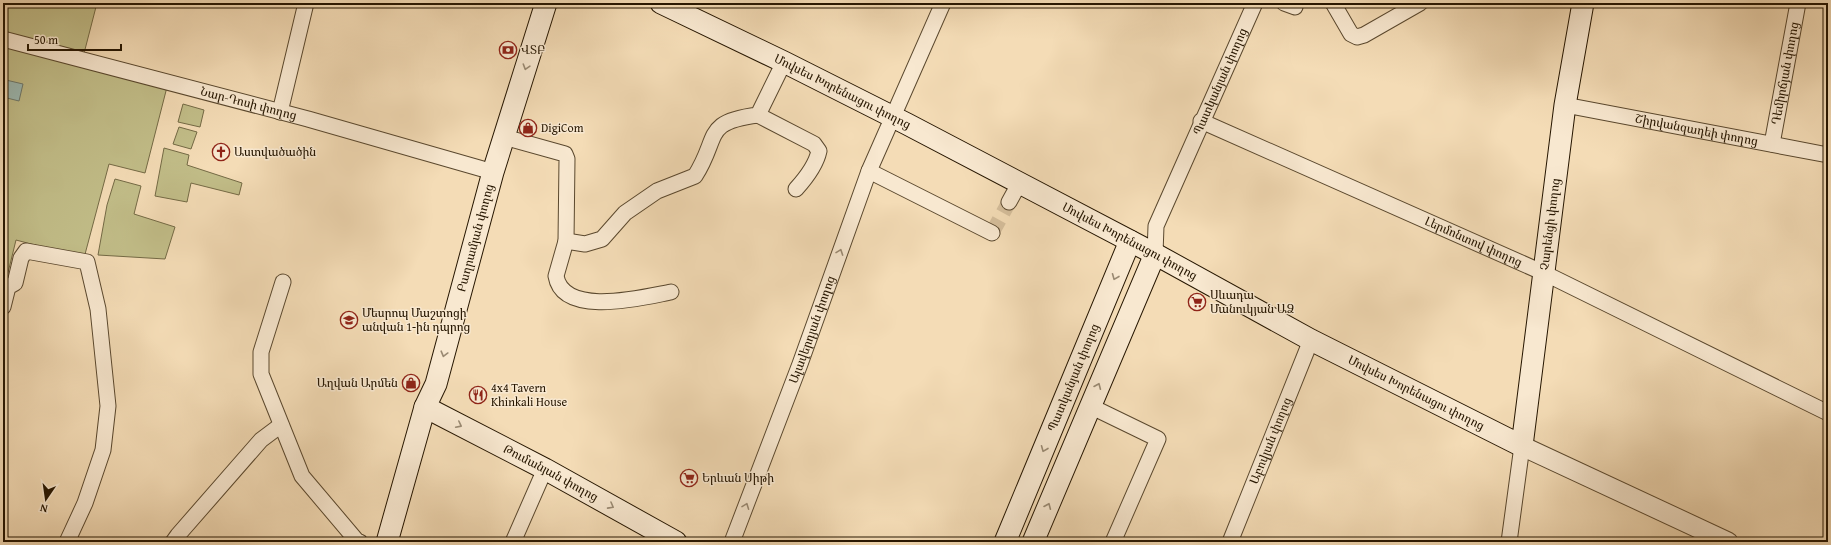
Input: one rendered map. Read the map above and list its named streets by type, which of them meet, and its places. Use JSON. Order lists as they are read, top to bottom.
{
  "streets": {
    "main road": [
      "Պատկանյան փողոց",
      "Մովսես Խորենացու փողոց",
      "Չարենցի փողոց",
      "Բաղրամյան փողոց",
      "Թումանյան փողոց"
    ],
    "street": [
      "Դեմիրճյան փողոց",
      "Նար-Դոսի փողոց",
      "Շիրվանզադեի փողոց",
      "Լերմոնտով փողոց",
      "Ալավերդյան փողոց",
      "Աբովյան փողոց"
    ]
  },
  "crossings": [
    ["Դեմիրճյան փողոց", "Շիրվանզադեի փողոց"],
    ["Պատկանյան փողոց", "Մովսես Խորենացու փողոց"],
    ["Պատկանյան փողոց", "Լերմոնտով փողոց"],
    ["Մովսես Խորենացու փողոց", "Չարենցի փողոց"],
    ["Մովսես Խորենացու փողոց", "Ալավերդյան փողոց"],
    ["Մովսես Խորենացու փողոց", "Աբովյան փողոց"],
    ["Նար-Դոսի փողոց", "Բաղրամյան փողոց"],
    ["Շիրվանզադեի փողոց", "Չարենցի փողոց"],
    ["Չարենցի փողոց", "Լերմոնտով փողոց"],
    ["Բաղրամյան փողոց", "Թումանյան փողոց"]
  ],
  "one_way": ["Բաղրամյան փողոց", "Ալավերդյան փողոց", "Թումանյան փողոց"],
  "places": {
    "bank": ["ՎՏԲ"],
    "shop": ["DigiCom", "Աղվան Արմեն"],
    "church": ["Աստվածածին"],
    "supermarket": ["Սևադա Մանուկյան ԱՁ", "Երևան Սիթի"],
    "school or university": ["Մեսրոպ Մաշտոցի անվան 1-ին դպրոց"],
    "restaurant": ["4x4 Tavern Khinkali House"]
  },
  "scale_bar": "50 m",
  "north": "bottom"
}
